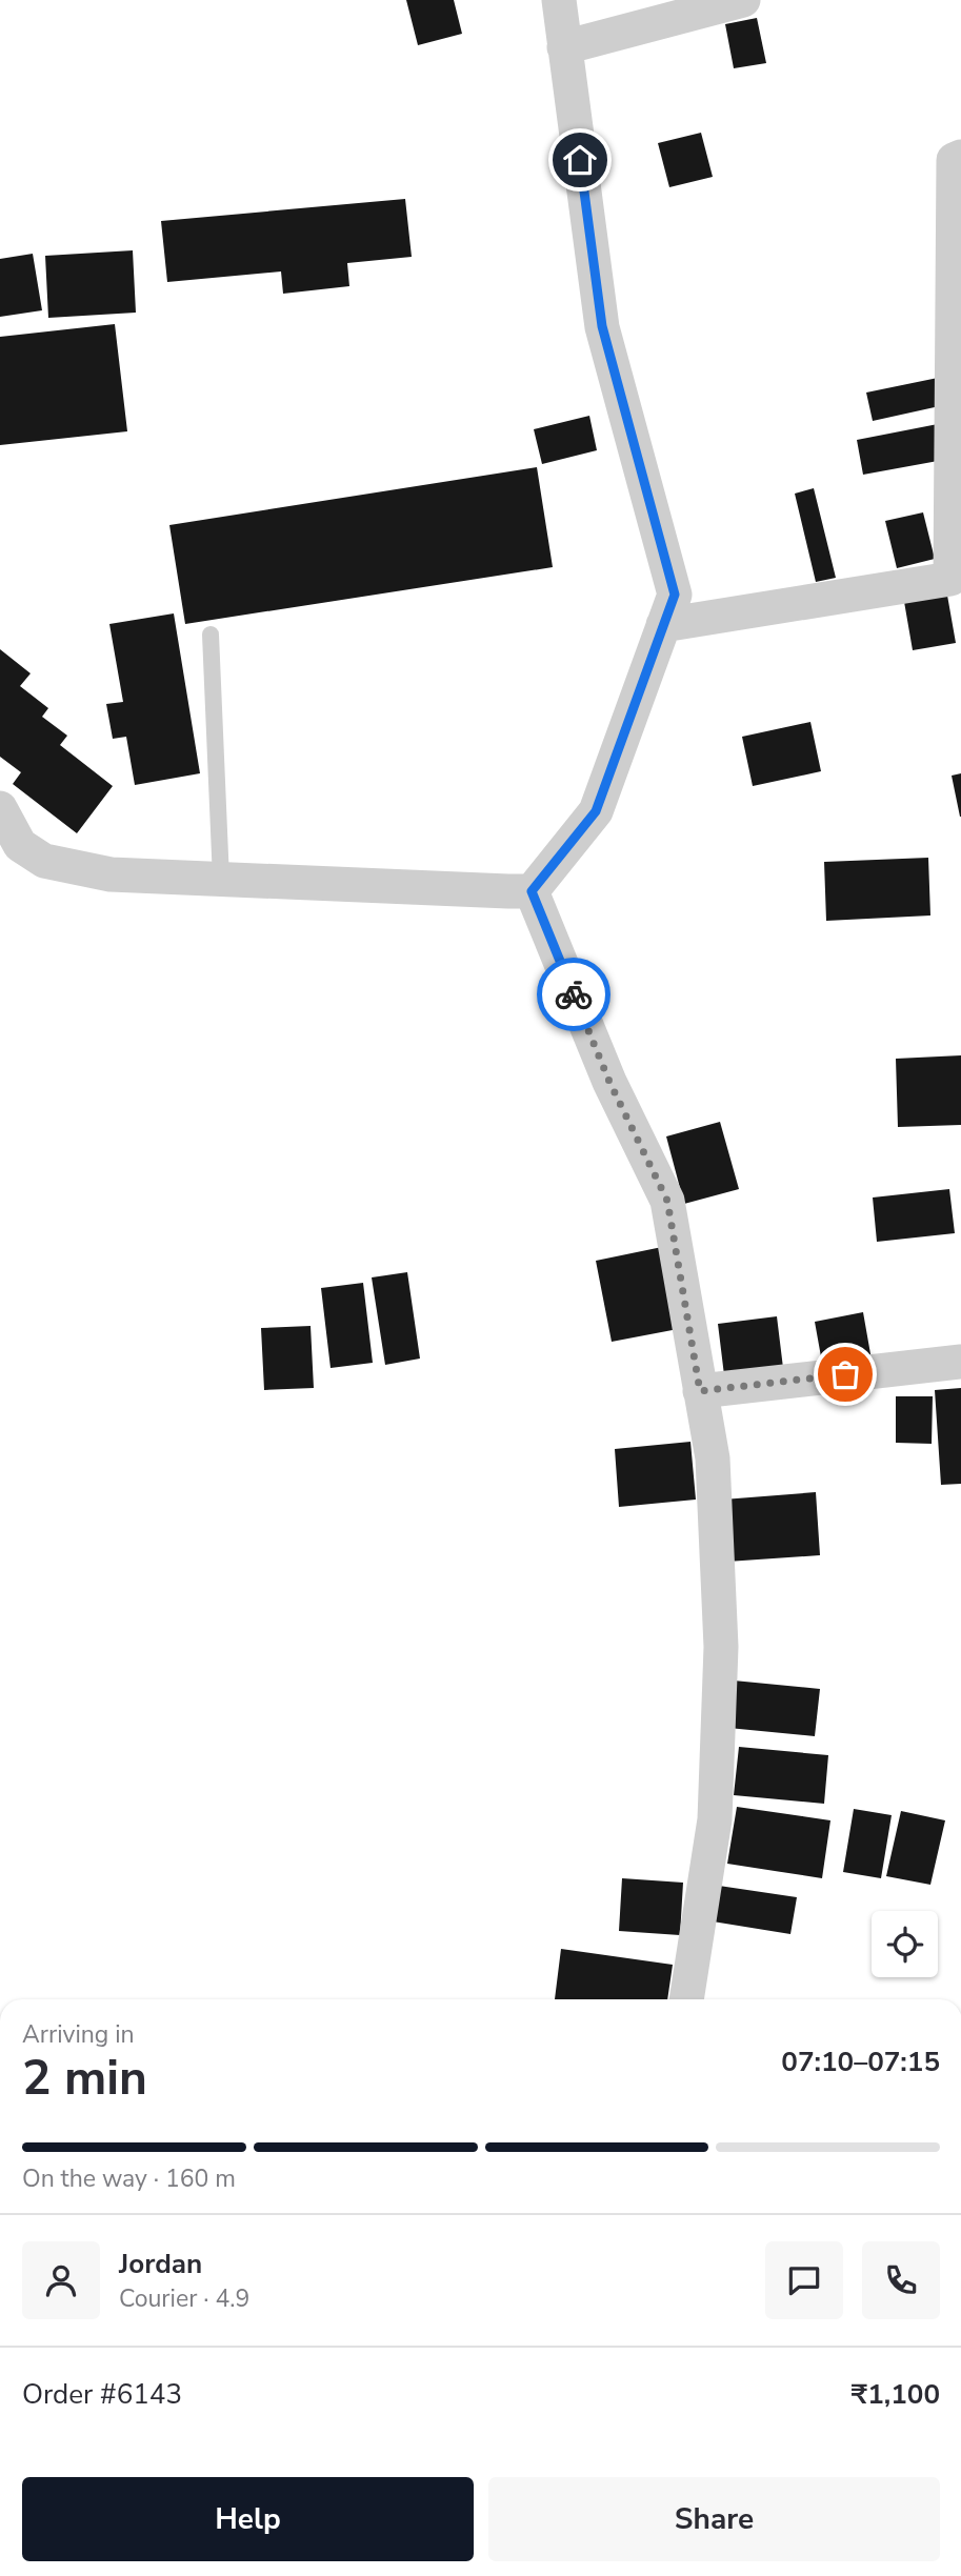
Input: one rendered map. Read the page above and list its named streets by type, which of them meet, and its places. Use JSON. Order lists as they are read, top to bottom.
{
  "page": {
    "heading": ["2 min", "Arriving in", "07:10–07:15"],
    "panel": [
      "Jordan",
      "Courier · 4.9",
      "Order #6143",
      "₹1,100"
    ],
    "bar": "On the way · 160 m",
    "buttons": ["Help", "Share"]
  }
}
